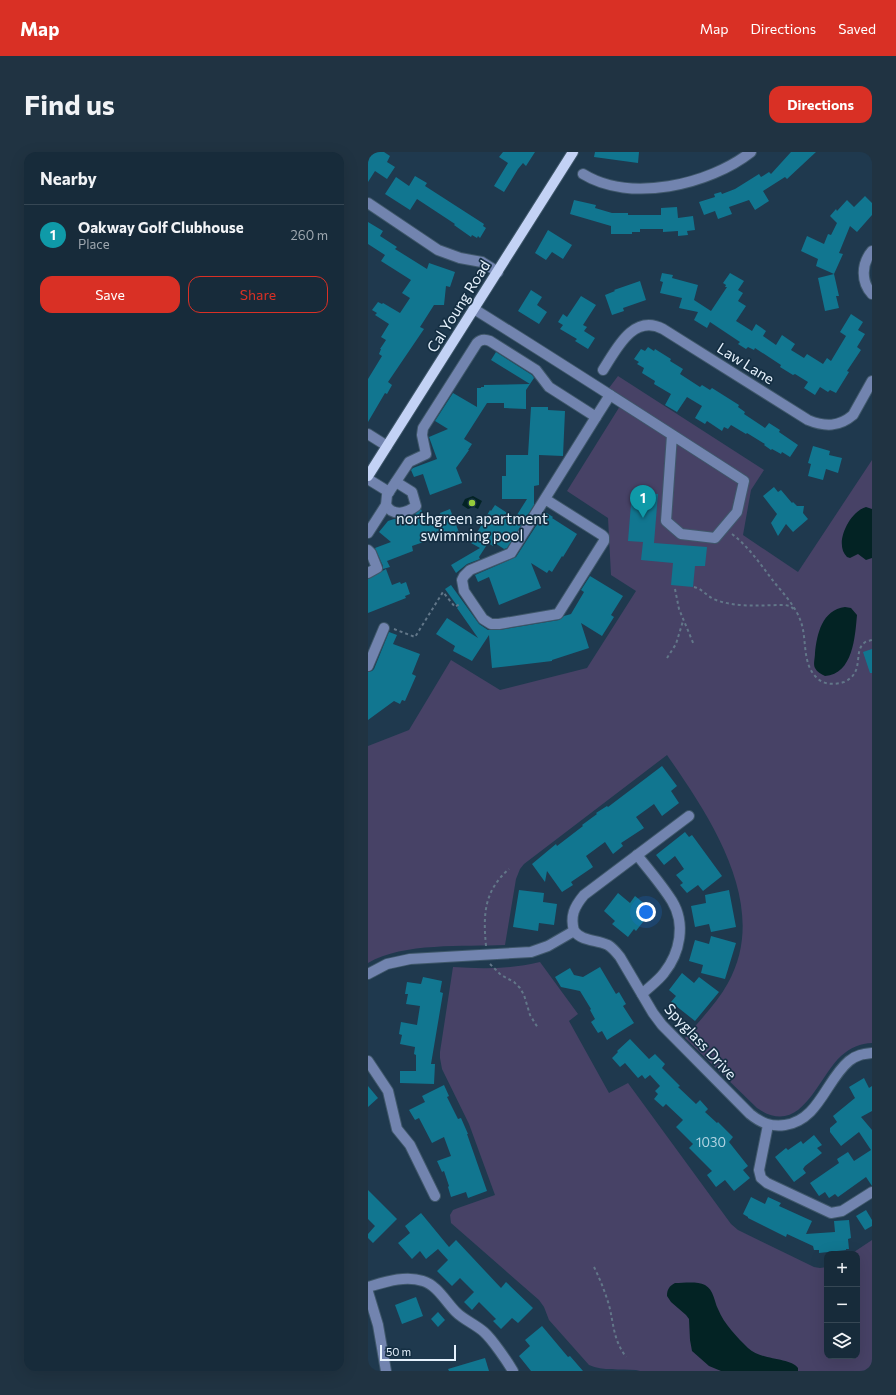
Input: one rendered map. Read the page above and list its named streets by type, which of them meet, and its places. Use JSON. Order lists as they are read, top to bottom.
{
  "streets": {
    "main road": ["Cal Young Road"],
    "street": ["Law Lane", "Spyglass Drive"]
  },
  "places": ["northgreen apartment swimming pool"],
  "house_numbers": ["1030"],
  "scale_bar": "50 m",
  "page": {
    "header": "Map",
    "nav": ["Map", "Directions", "Saved"],
    "buttons": [
      "Directions",
      ["Save", "Share"]
    ],
    "title": "Find us",
    "heading": "Nearby",
    "list": [
      {
        "mark": "1",
        "name": "Oakway Golf Clubhouse",
        "note": "Place",
        "value": "260 m"
      }
    ],
    "pins": "1",
    "map_buttons": ["+", "−"],
    "scale": "50 m"
  }
}
